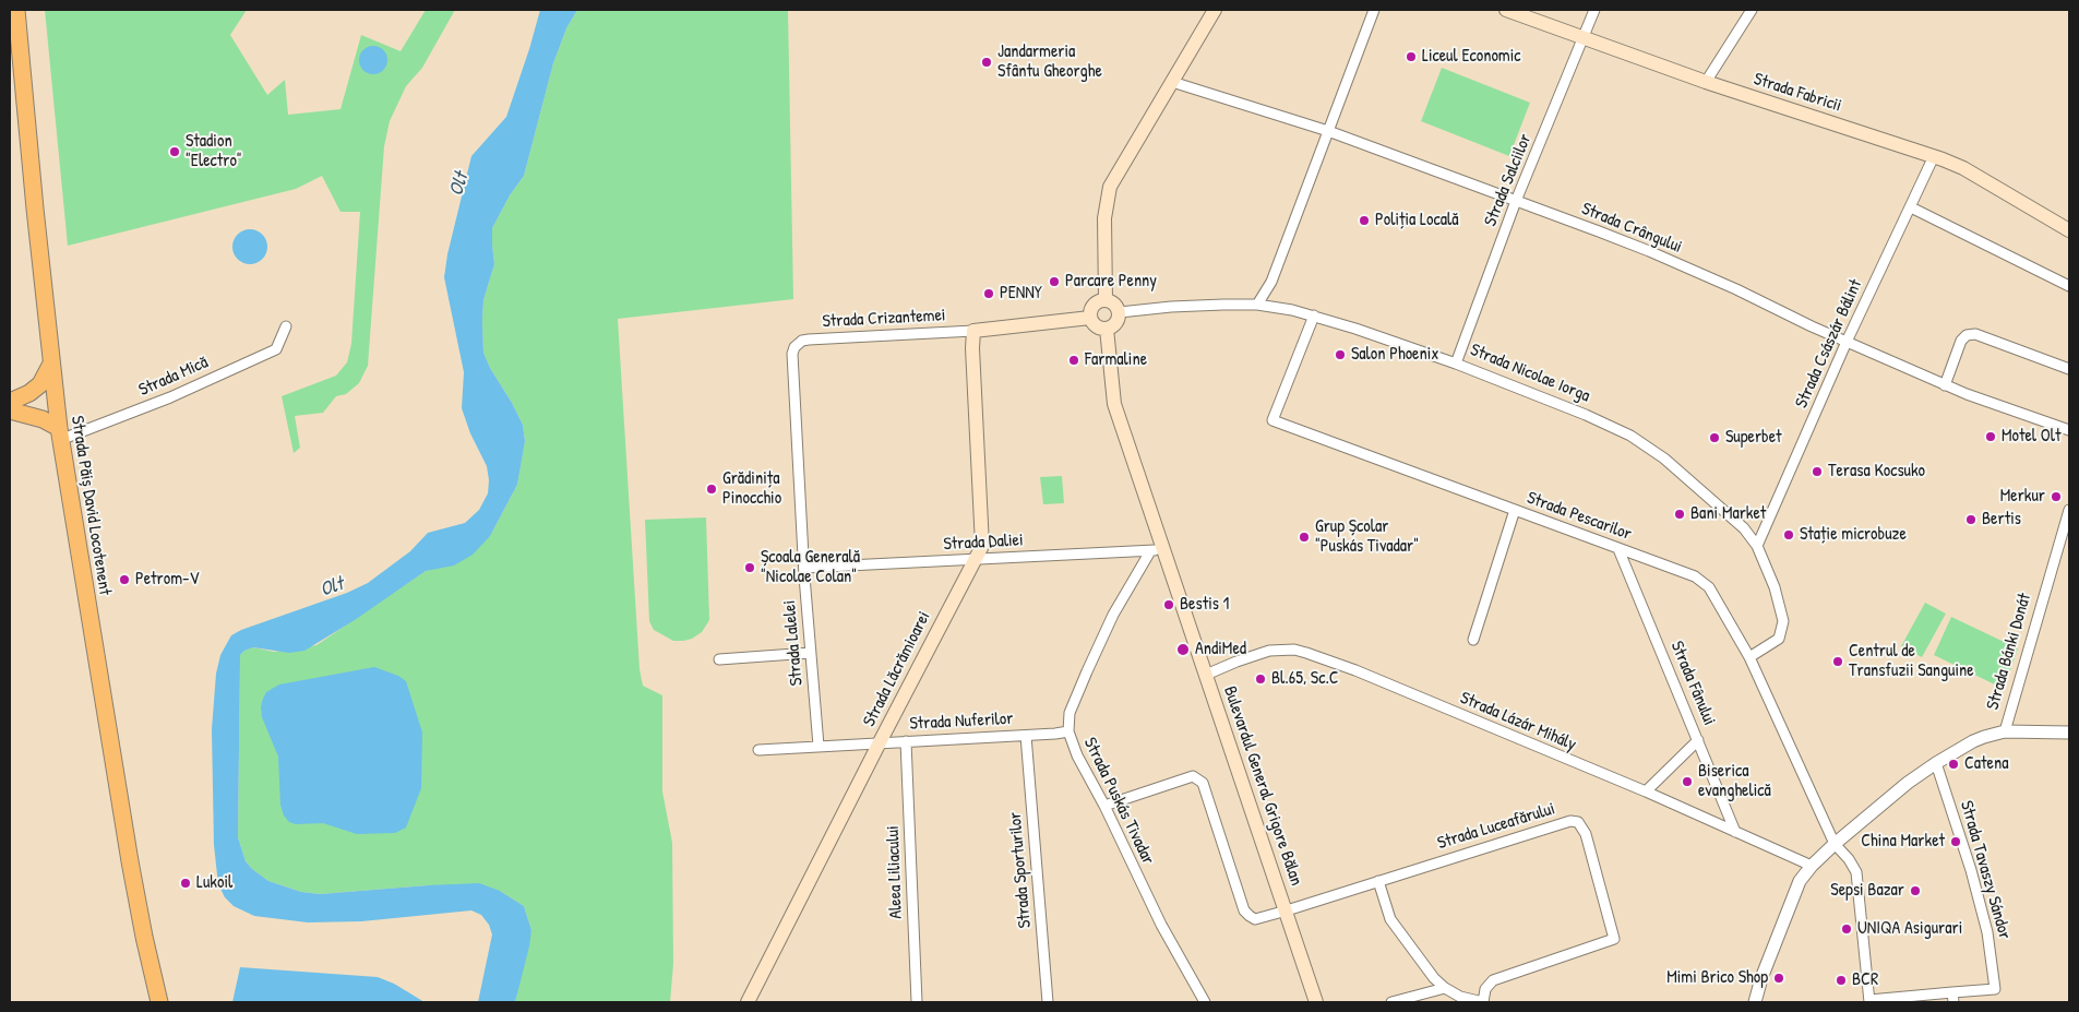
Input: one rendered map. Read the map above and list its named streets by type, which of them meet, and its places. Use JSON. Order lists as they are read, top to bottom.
{
  "streets": {
    "main road": [
      "Strada Fabricii",
      "Strada Păiș David Locotenent",
      "Strada Lăcrămioarei",
      "Bulevardul General Grigore Bălan"
    ],
    "street": [
      "Strada Salciilor",
      "Strada Crângului",
      "Strada Crizantemei",
      "Strada Császár Bálint",
      "Strada Nicolae Iorga",
      "Strada Mică",
      "Strada Pescarilor",
      "Strada Daliei",
      "Strada Lalelei",
      "Strada Bánki Donát",
      "Strada Fânului",
      "Strada Nuferilor",
      "Strada Lázár Mihály",
      "Strada Puskás Tivadar",
      "Strada Luceafărului",
      "Strada Sporturilor",
      "Strada Tavaszy Sándor",
      "Aleea Liliacului"
    ]
  },
  "crossings": [
    ["Strada Fabricii", "Strada Salciilor"],
    ["Strada Fabricii", "Strada Császár Bálint"],
    ["Strada Salciilor", "Strada Crângului"],
    ["Strada Salciilor", "Strada Nicolae Iorga"],
    ["Strada Crângului", "Strada Császár Bálint"],
    ["Strada Crizantemei", "Strada Lalelei"],
    ["Strada Crizantemei", "Strada Lăcrămioarei"],
    ["Strada Császár Bálint", "Strada Nicolae Iorga"],
    ["Strada Nicolae Iorga", "Strada Pescarilor"],
    ["Strada Nicolae Iorga", "Bulevardul General Grigore Bălan"],
    ["Strada Mică", "Strada Păiș David Locotenent"],
    ["Strada Pescarilor", "Strada Bánki Donát"],
    ["Strada Pescarilor", "Strada Fânului"],
    ["Strada Daliei", "Strada Lalelei"],
    ["Strada Daliei", "Strada Lăcrămioarei"],
    ["Strada Daliei", "Bulevardul General Grigore Bălan"],
    ["Strada Daliei", "Strada Puskás Tivadar"],
    ["Strada Lalelei", "Strada Nuferilor"],
    ["Strada Bánki Donát", "Strada Lázár Mihály"],
    ["Strada Bánki Donát", "Strada Tavaszy Sándor"],
    ["Strada Lăcrămioarei", "Strada Nuferilor"],
    ["Strada Fânului", "Strada Lázár Mihály"],
    ["Strada Nuferilor", "Strada Puskás Tivadar"],
    ["Strada Nuferilor", "Strada Sporturilor"],
    ["Strada Nuferilor", "Aleea Liliacului"],
    ["Strada Lázár Mihály", "Bulevardul General Grigore Bălan"],
    ["Bulevardul General Grigore Bălan", "Strada Puskás Tivadar"],
    ["Bulevardul General Grigore Bălan", "Strada Luceafărului"],
    ["Strada Puskás Tivadar", "Strada Luceafărului"]
  ],
  "water": ["Olt"],
  "places": [
    "Liceul Economic",
    "Jandarmeria Sfântu Gheorghe",
    "Stadion \"Electro\"",
    "Poliția Locală",
    "Parcare Penny",
    "PENNY",
    "Salon Phoenix",
    "Farmaline",
    "Motel Olt",
    "Superbet",
    "Terasa Kocsuko",
    "Grădinița Pinocchio",
    "Merkur",
    "Bani Market",
    "Bertis",
    "Stație microbuze",
    "Grup Școlar \"Puskás Tivadar\"",
    "Școala Generală \"Nicolae Colan\"",
    "Petrom-V",
    "Bestis 1",
    "AndiMed",
    "Centrul de Transfuzii Sanguine",
    "Bl.65, Sc.C",
    "Catena",
    "Biserica evanghelică",
    "China Market",
    "Lukoil",
    "Sepsi Bazar",
    "UNIQA Asigurari",
    "Mimi Brico Shop",
    "BCR"
  ]
}
